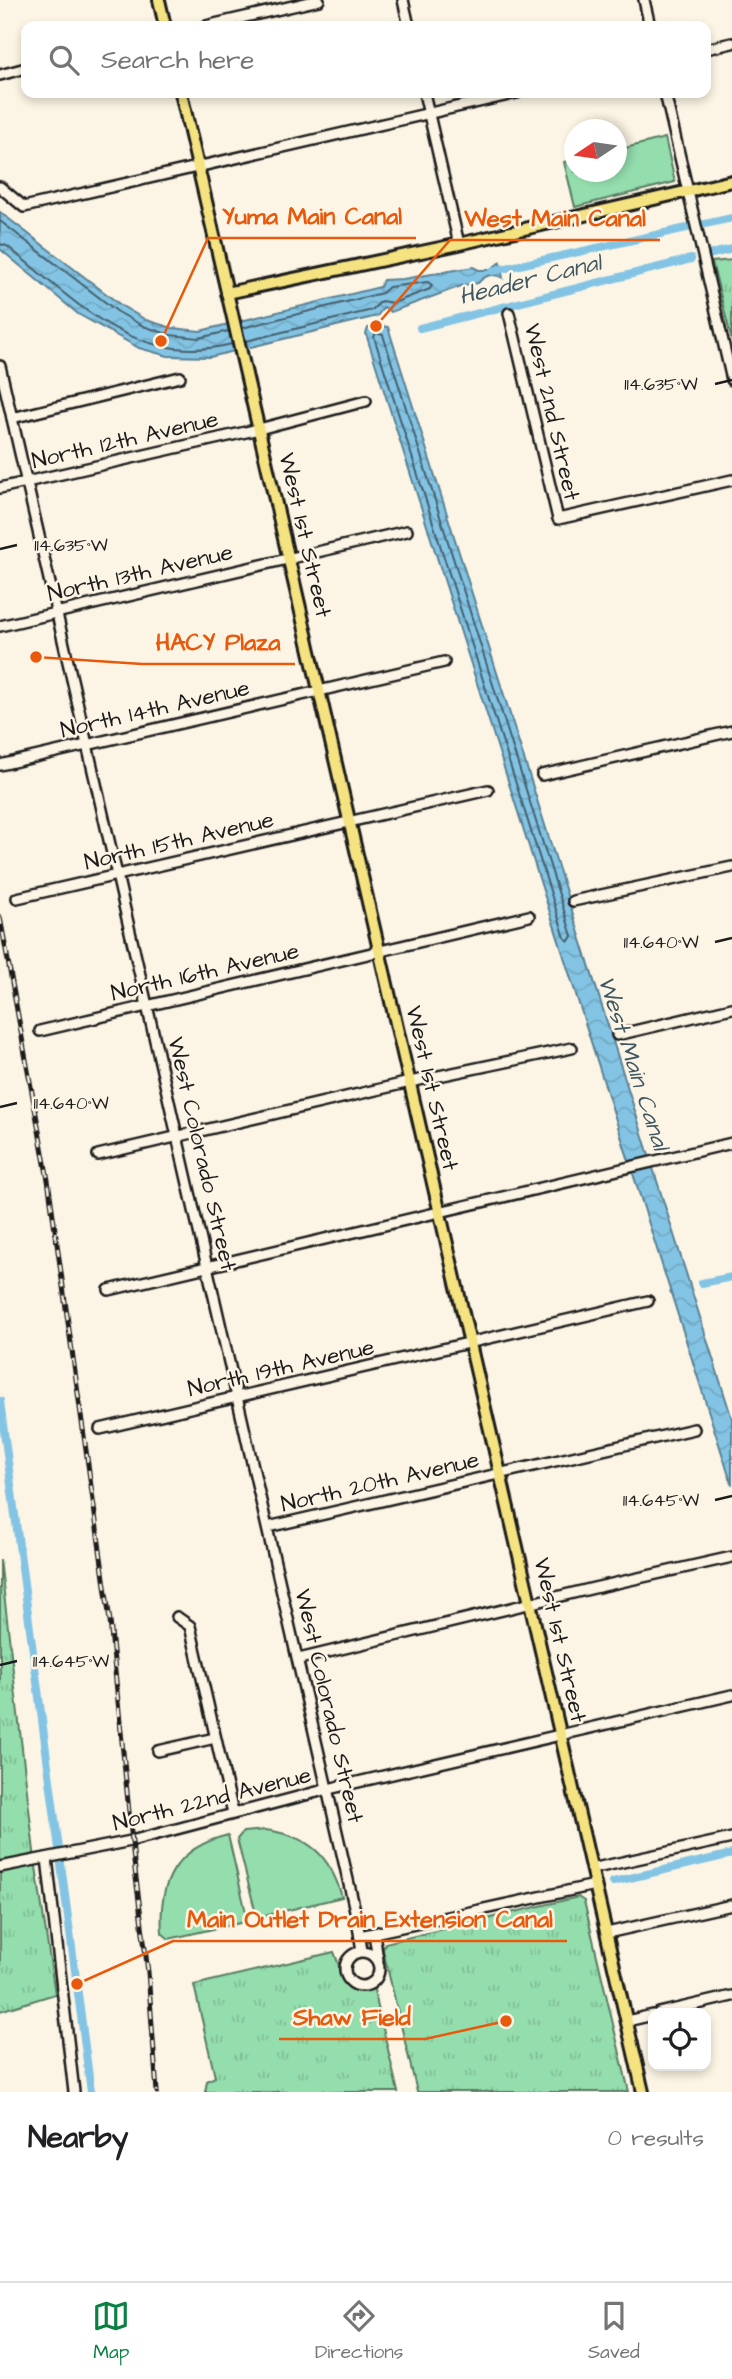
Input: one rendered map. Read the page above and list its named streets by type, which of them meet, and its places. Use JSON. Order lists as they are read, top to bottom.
{
  "streets": {
    "main road": ["West 1st Street"],
    "street": [
      "West 2nd Street",
      "North 12th Avenue",
      "North 13th Avenue",
      "North 14th Avenue",
      "North 15th Avenue",
      "North 16th Avenue",
      "West Colorado Street",
      "North 19th Avenue",
      "North 20th Avenue",
      "North 22nd Avenue"
    ]
  },
  "crossings": [
    ["North 12th Avenue", "West 1st Street"],
    ["North 12th Avenue", "West Colorado Street"],
    ["West 1st Street", "North 13th Avenue"],
    ["West 1st Street", "North 14th Avenue"],
    ["West 1st Street", "North 15th Avenue"],
    ["West 1st Street", "North 16th Avenue"],
    ["West 1st Street", "North 19th Avenue"],
    ["West 1st Street", "North 20th Avenue"],
    ["West 1st Street", "North 22nd Avenue"],
    ["North 13th Avenue", "West Colorado Street"],
    ["North 14th Avenue", "West Colorado Street"],
    ["North 15th Avenue", "West Colorado Street"],
    ["North 16th Avenue", "West Colorado Street"],
    ["West Colorado Street", "North 19th Avenue"],
    ["West Colorado Street", "North 20th Avenue"],
    ["West Colorado Street", "North 22nd Avenue"]
  ],
  "water": ["Header Canal", "West Main Canal"],
  "places": [
    "West Main Canal",
    "Yuma Main Canal",
    "HACY Plaza",
    "Main Outlet Drain Extension Canal",
    "Shaw Field"
  ],
  "north": "left",
  "page": {
    "search": "Search here",
    "heading": ["Nearby", "0 results"],
    "nav": ["Map", "Directions", "Saved"]
  },
  "coordinates": ["114.635°W", "114.640°W", "114.645°W"]
}
